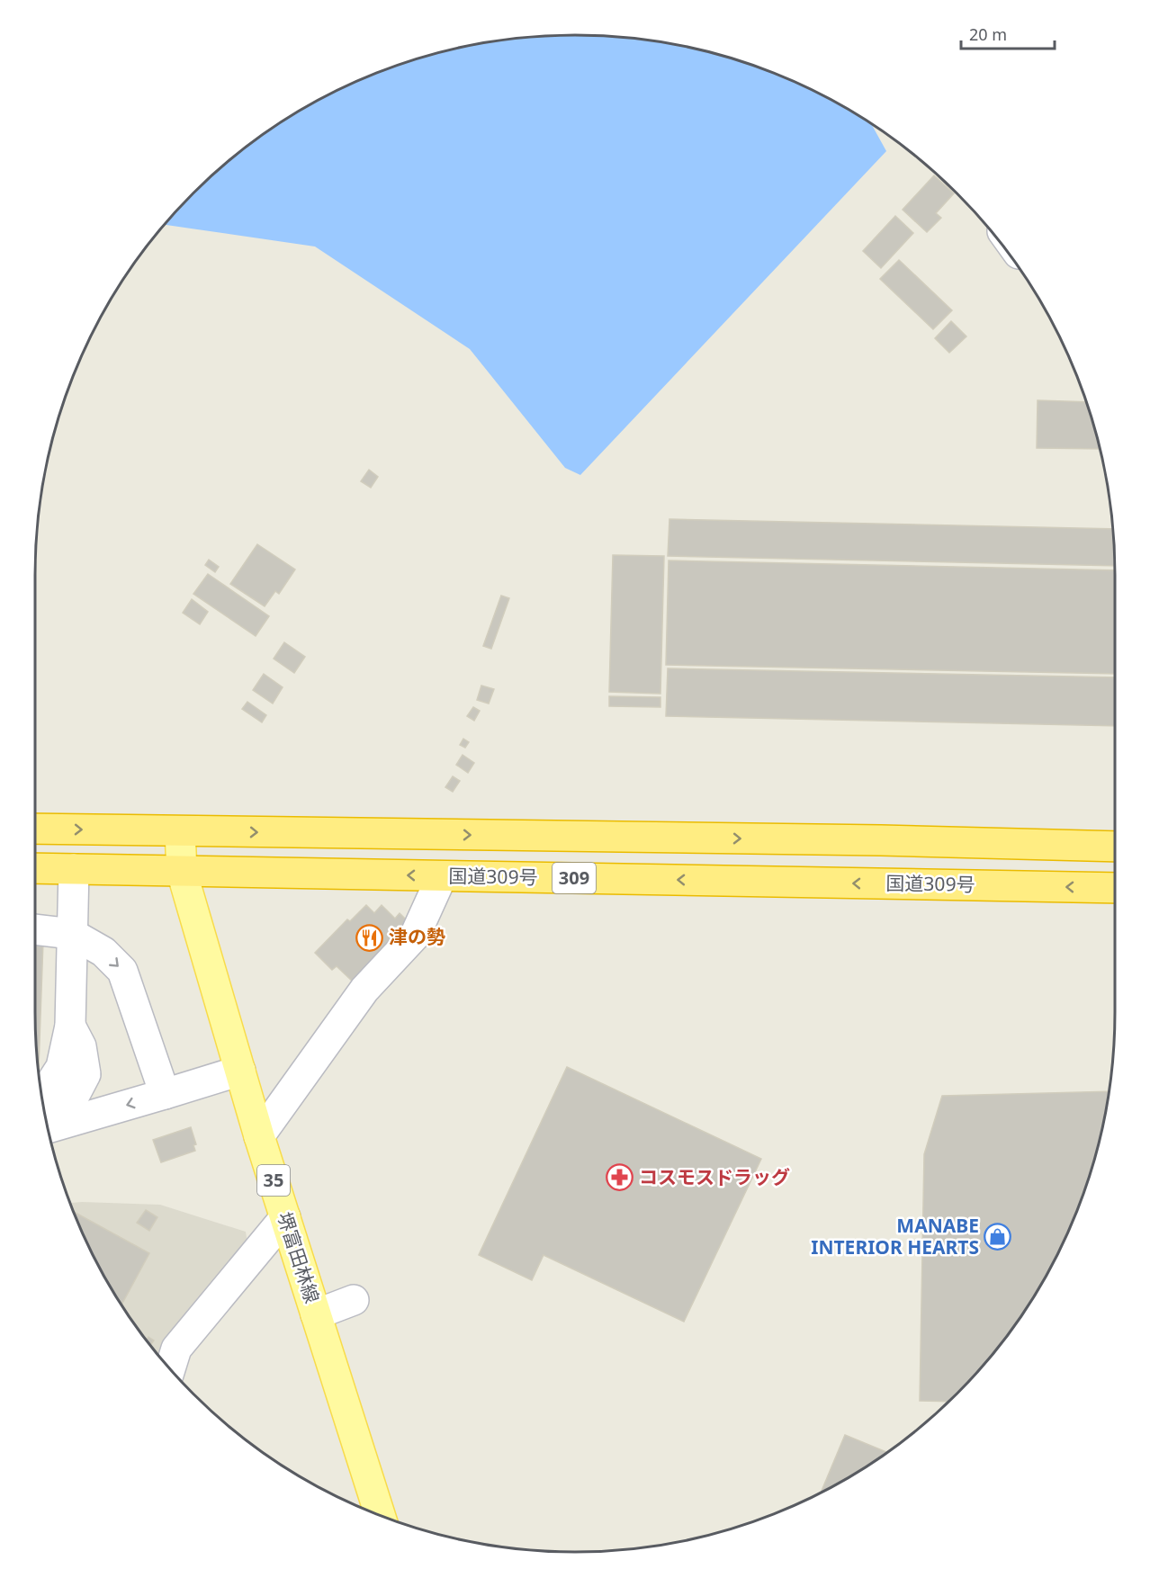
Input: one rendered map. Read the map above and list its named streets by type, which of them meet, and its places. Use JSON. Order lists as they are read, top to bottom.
{
  "streets": {
    "highway": ["国道309号", "309"],
    "main road": ["35", "堺富田林線"]
  },
  "crossings": [
    ["国道309号", "堺富田林線"],
    ["309", "堺富田林線"]
  ],
  "places": {
    "restaurant": ["津の勢"],
    "pharmacy": ["コスモスドラッグ"],
    "shop": ["MANABE INTERIOR HEARTS"]
  },
  "scale_bar": "20 m"
}
